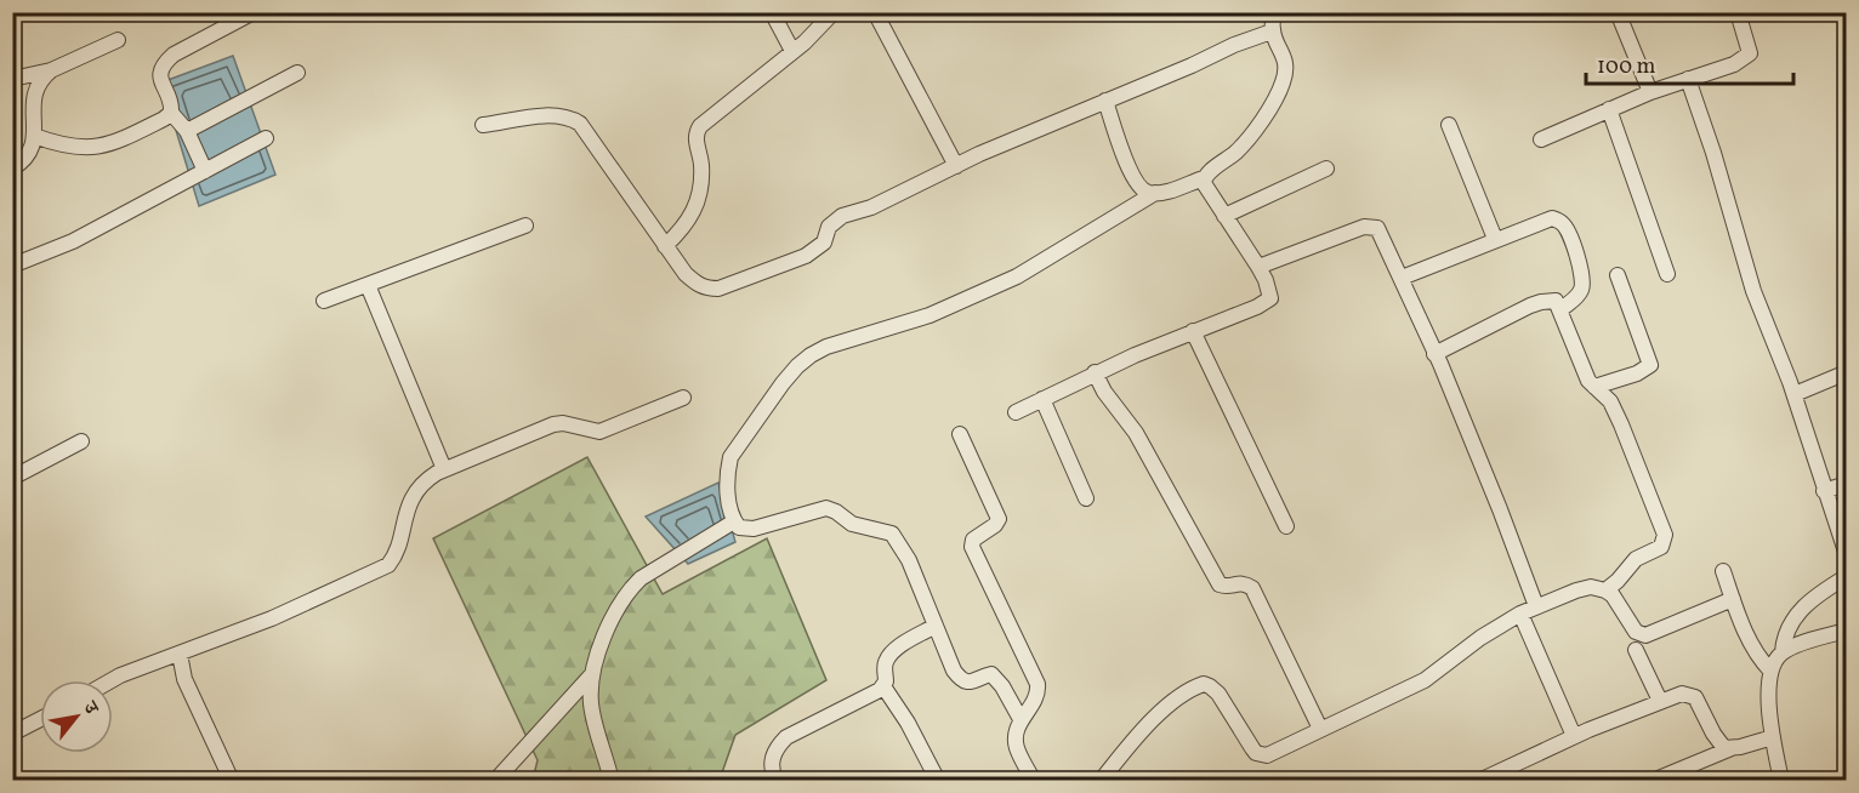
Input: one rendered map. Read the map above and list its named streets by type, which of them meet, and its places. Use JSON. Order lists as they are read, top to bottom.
{
  "scale_bar": "100 m",
  "north": "top right"
}
